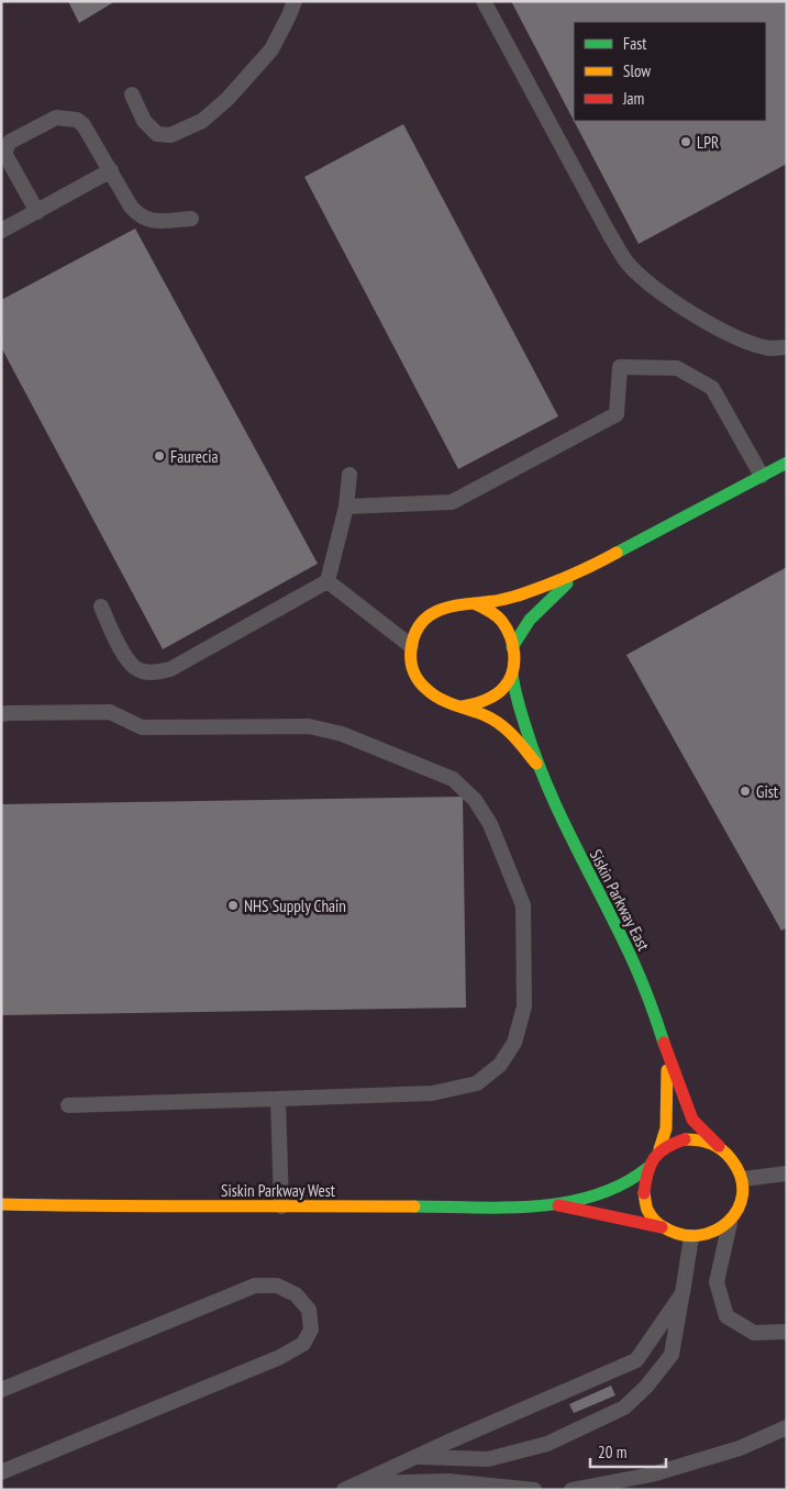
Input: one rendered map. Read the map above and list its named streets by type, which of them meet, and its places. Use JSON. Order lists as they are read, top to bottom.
{
  "streets": {
    "street": ["Siskin Parkway East", "Siskin Parkway West"]
  },
  "crossings": [
    ["Siskin Parkway East", "Siskin Parkway West"]
  ],
  "places": [
    "LPR",
    "Faurecia",
    "Gist",
    "NHS Supply Chain"
  ],
  "legend": ["Fast", "Slow", "Jam"],
  "scale_bar": "20 m"
}
